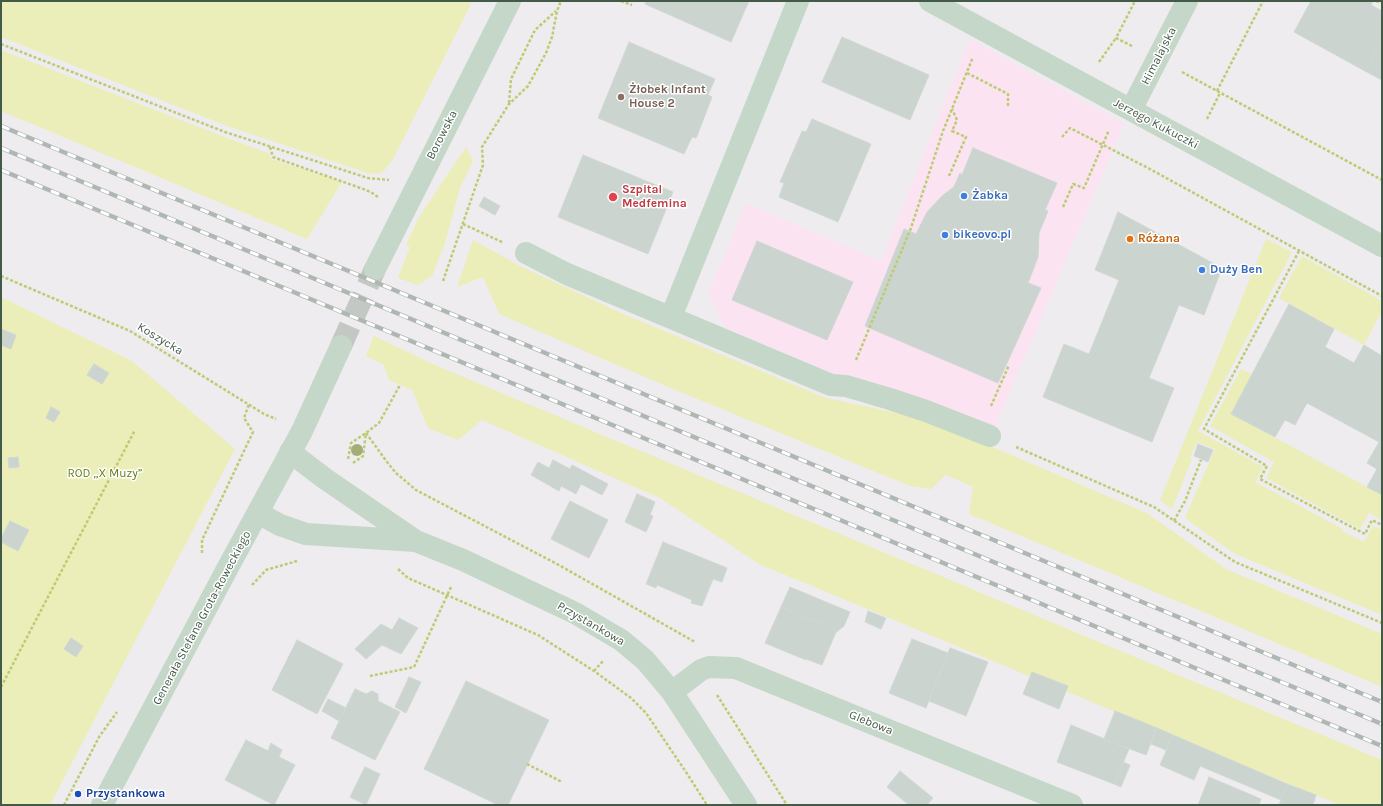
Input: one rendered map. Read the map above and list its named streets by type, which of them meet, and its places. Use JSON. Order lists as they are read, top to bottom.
{
  "streets": {
    "street": [
      "Himalajska",
      "Jerzego Kukuczki",
      "Borowska",
      "Generała Stefana Grota-Roweckiego",
      "Przystankowa",
      "Glebowa"
    ],
    "path": ["Koszycka"]
  },
  "crossings": [
    ["Himalajska", "Jerzego Kukuczki"],
    ["Koszycka", "Generała Stefana Grota-Roweckiego"],
    ["Generała Stefana Grota-Roweckiego", "Przystankowa"],
    ["Przystankowa", "Glebowa"]
  ],
  "parks": ["ROD „X Muzy”"],
  "places": [
    "Żłobek Infant House 2",
    "Żabka",
    "Szpital Medfemina",
    "bikeovo.pl",
    "Różana",
    "Duży Ben",
    "Przystankowa"
  ]
}
